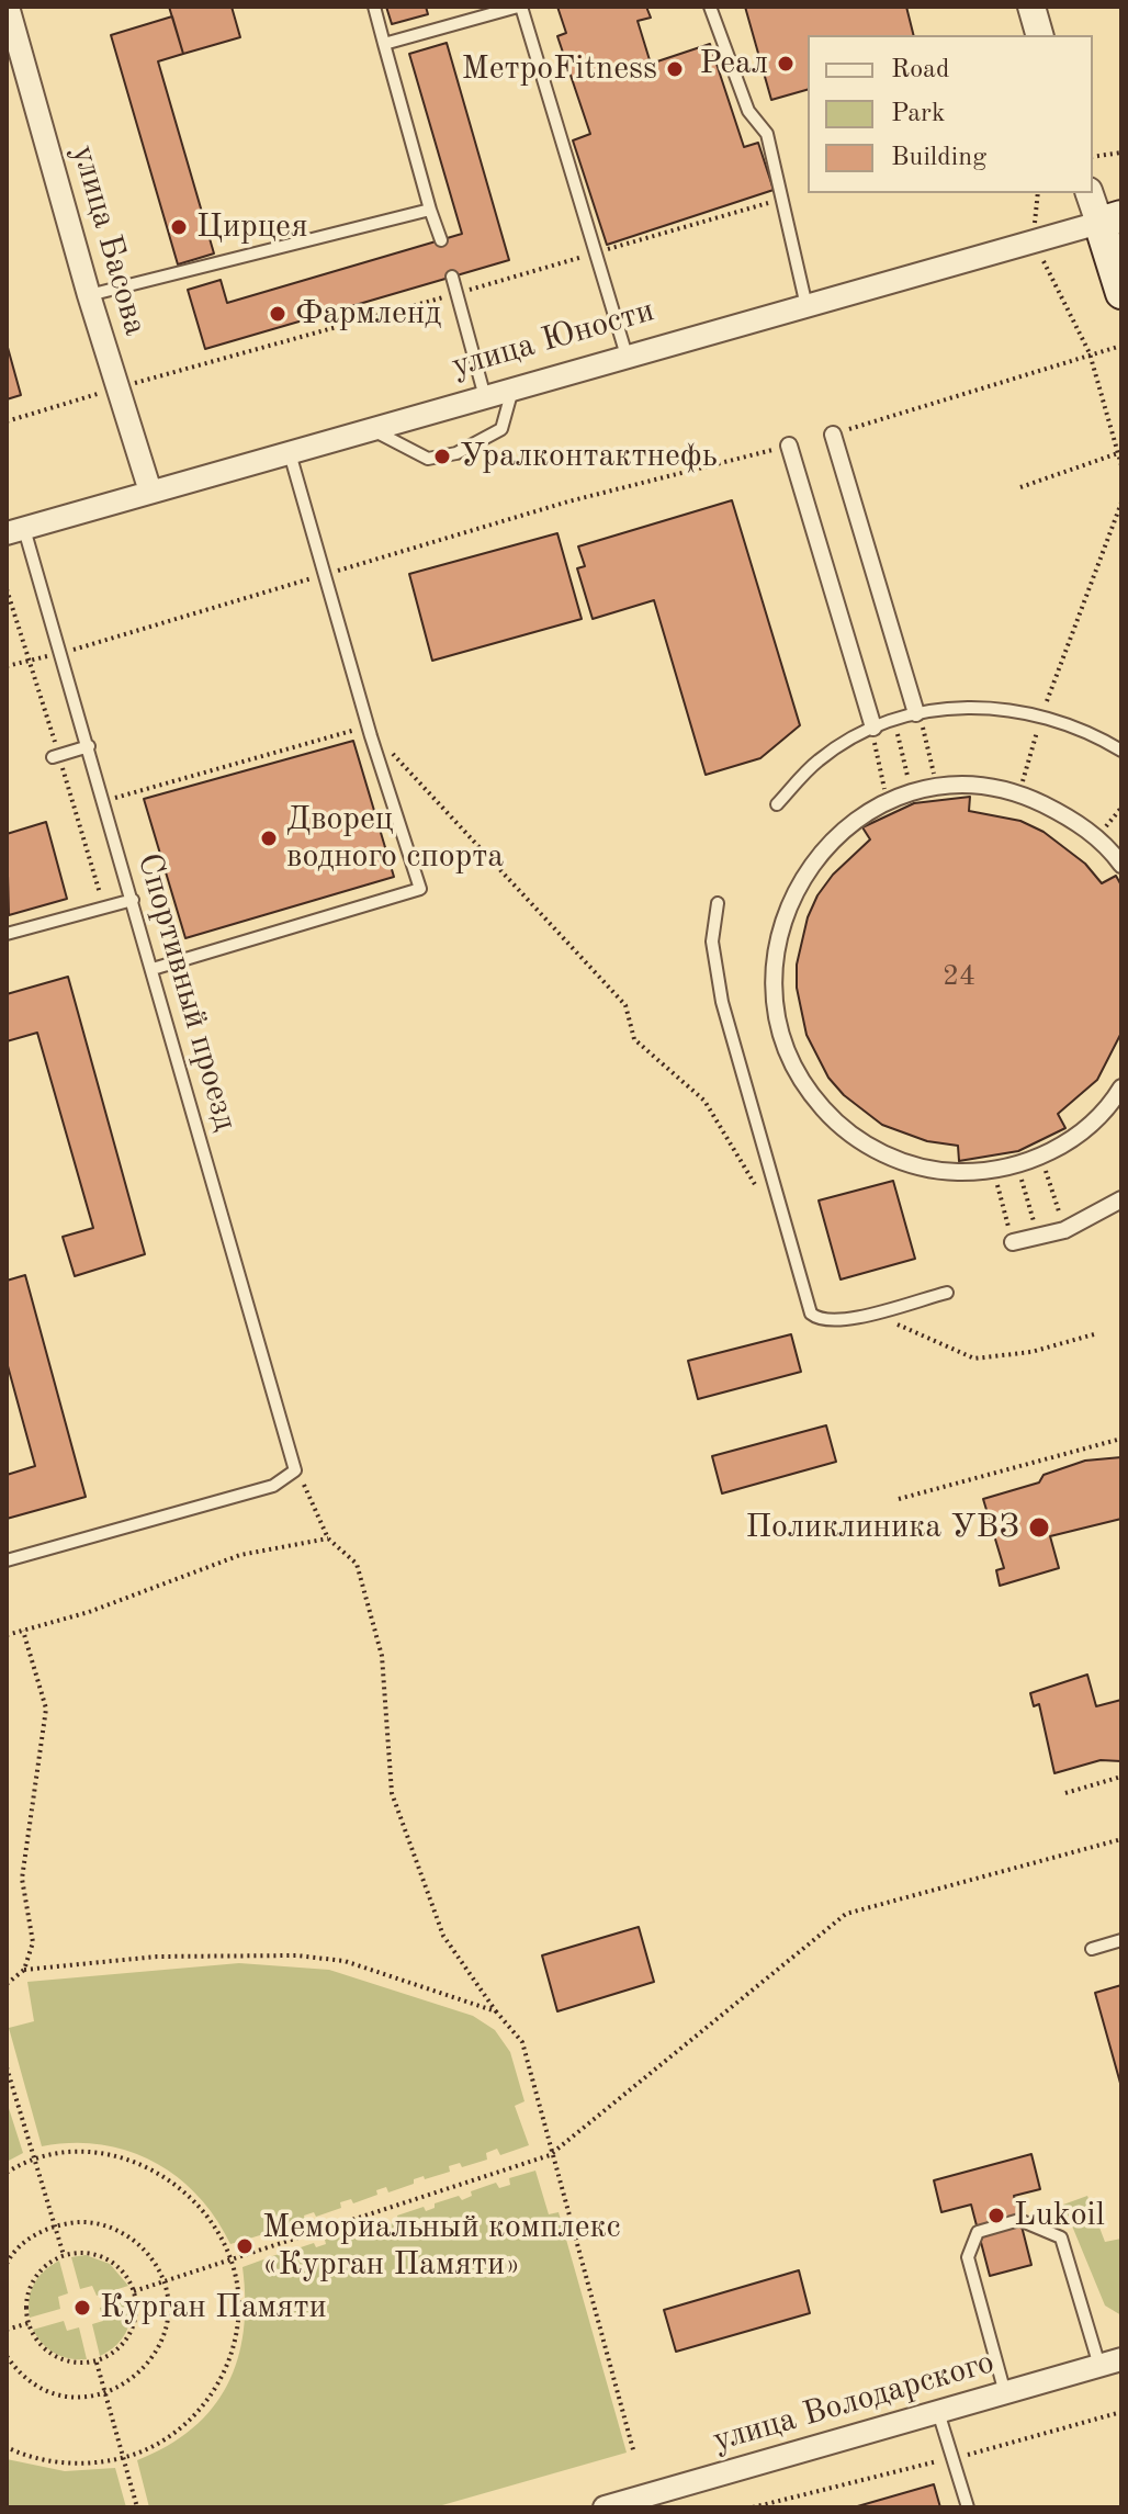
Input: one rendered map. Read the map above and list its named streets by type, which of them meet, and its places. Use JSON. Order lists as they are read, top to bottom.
{
  "streets": {
    "street": ["улица Басова", "улица Юности", "улица Володарского"],
    "lane": ["Спортивный проезд"]
  },
  "crossings": [
    ["улица Басова", "улица Юности"],
    ["улица Юности", "Спортивный проезд"]
  ],
  "places": [
    "Реал",
    "МетроFitness",
    "Цирцея",
    "Фармленд",
    "Уралконтактнефь",
    "Дворец водного спорта",
    "Поликлиника УВЗ",
    "Lukoil",
    "Мемориальный комплекс «Курган Памяти»",
    "Курган Памяти"
  ],
  "house_numbers": ["24"],
  "legend": ["Road", "Park", "Building"]
}
